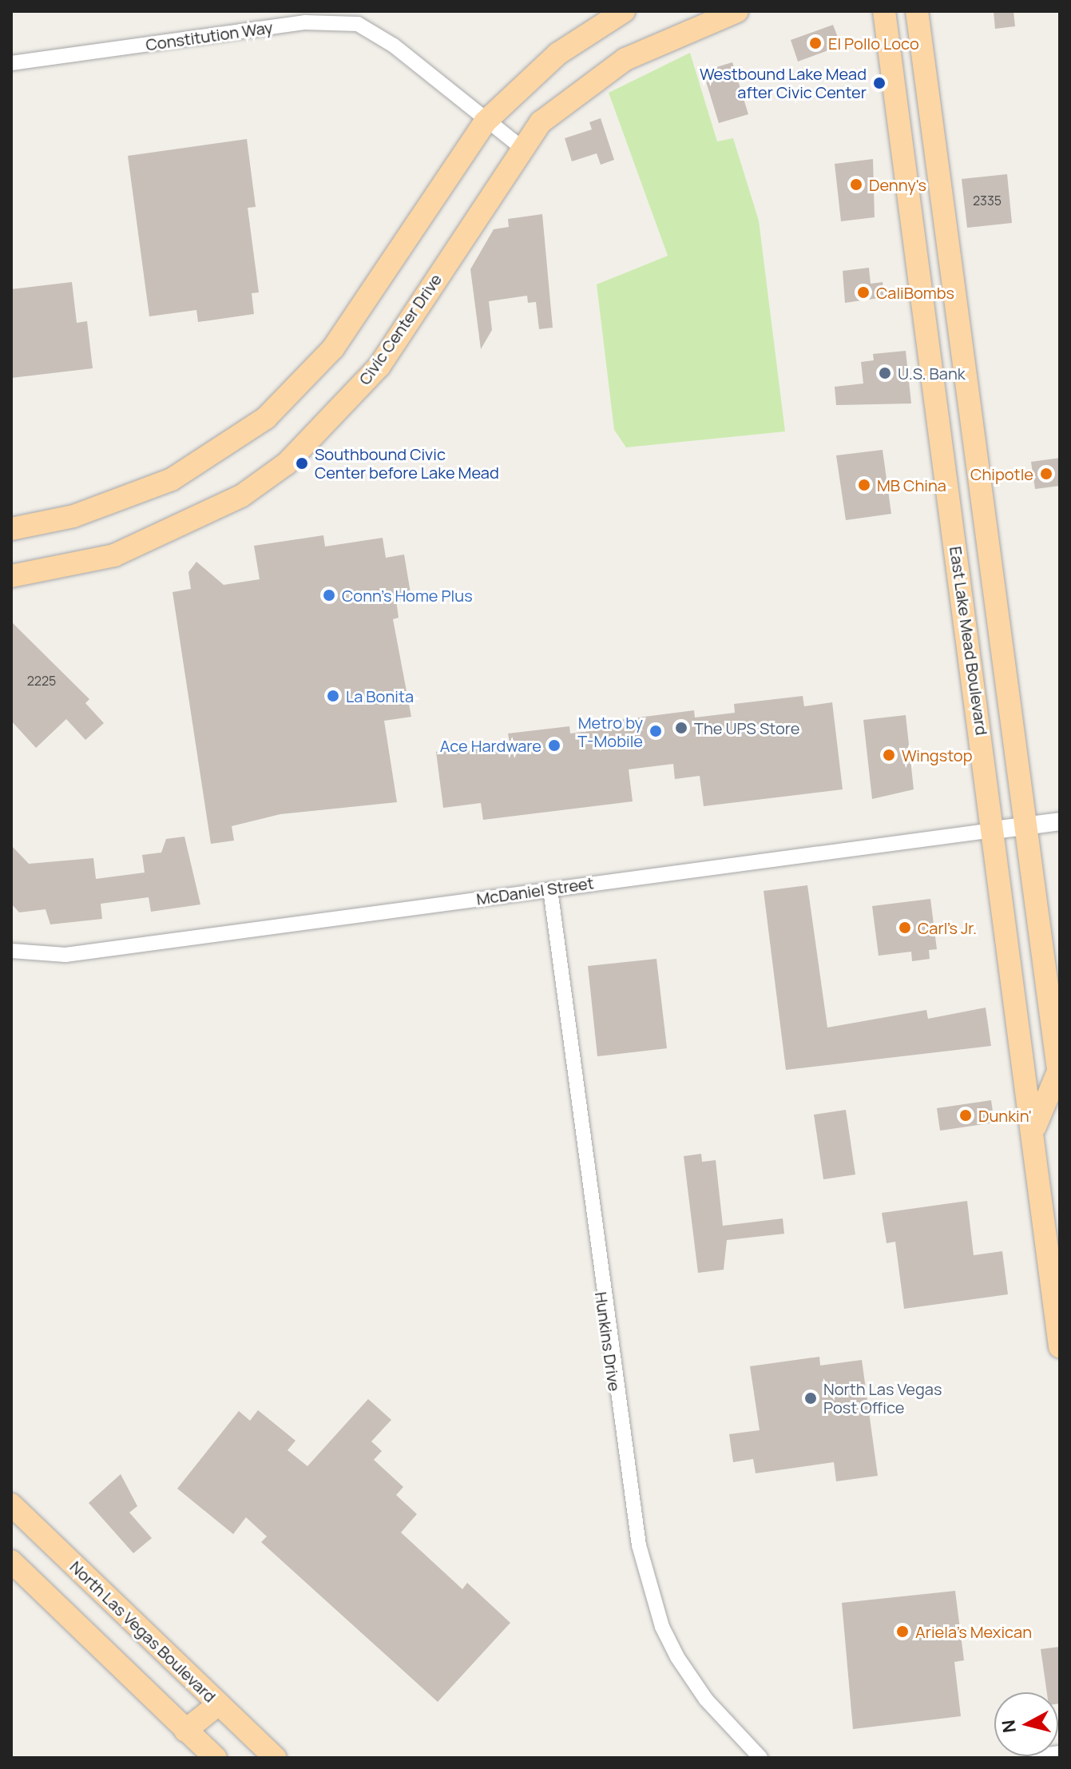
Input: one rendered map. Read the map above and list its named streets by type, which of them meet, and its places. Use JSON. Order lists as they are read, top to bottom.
{
  "streets": {
    "main road": ["Civic Center Drive", "East Lake Mead Boulevard", "North Las Vegas Boulevard"],
    "street": ["Constitution Way", "McDaniel Street", "Hunkins Drive"]
  },
  "crossings": [
    ["Constitution Way", "Civic Center Drive"],
    ["East Lake Mead Boulevard", "McDaniel Street"],
    ["McDaniel Street", "Hunkins Drive"]
  ],
  "places": [
    "El Pollo Loco",
    "Westbound Lake Mead after Civic Center",
    "Denny's",
    "CaliBombs",
    "U.S. Bank",
    "Southbound Civic Center before Lake Mead",
    "Chipotle",
    "MB China",
    "Conn's Home Plus",
    "La Bonita",
    "The UPS Store",
    "Metro by T-Mobile",
    "Ace Hardware",
    "Wingstop",
    "Carl's Jr.",
    "Dunkin'",
    "North Las Vegas Post Office",
    "Ariela's Mexican"
  ],
  "house_numbers": ["2335", "2225"],
  "north": "left"
}
